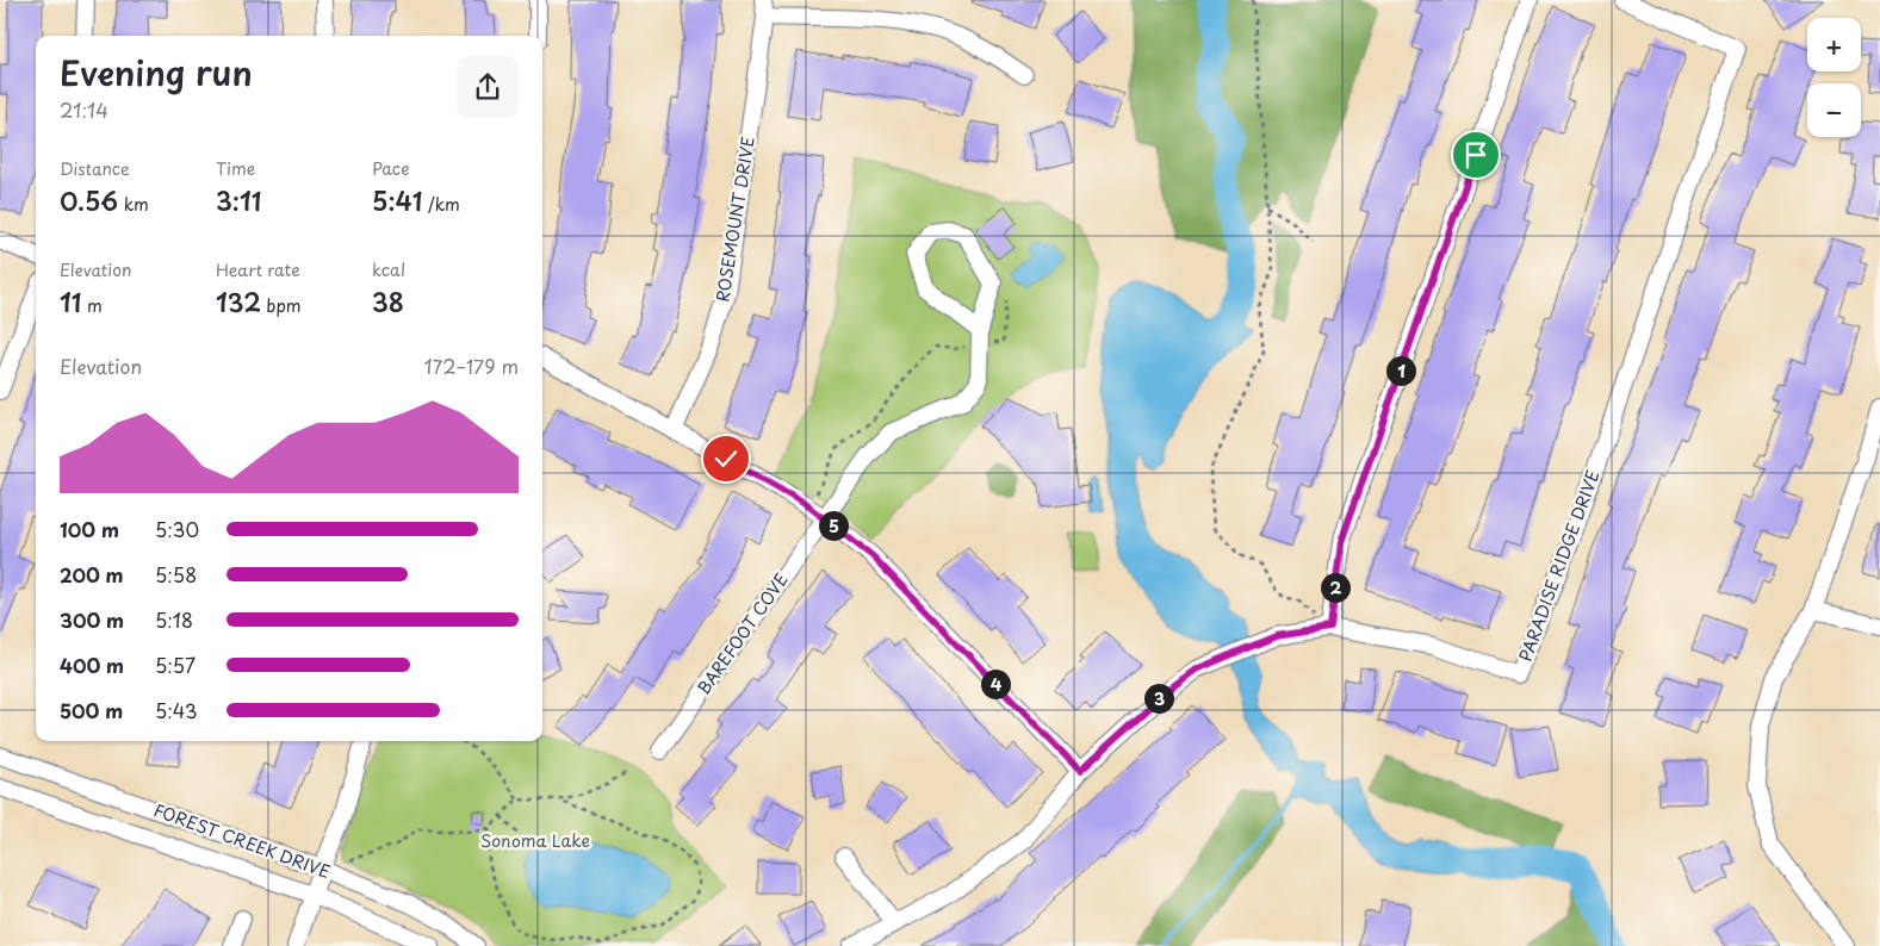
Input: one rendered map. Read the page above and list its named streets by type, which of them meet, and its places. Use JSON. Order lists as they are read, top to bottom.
{
  "streets": {
    "street": [
      "ROSEMOUNT DRIVE",
      "PARADISE RIDGE DRIVE",
      "BAREFOOT COVE",
      "FOREST CREEK DRIVE"
    ]
  },
  "parks": ["Sonoma Lake"],
  "page": {
    "map_buttons": ["+", "−"],
    "heading": ["Evening run", "21:14"],
    "stats": [
      ["Distance", "0.56 km"],
      ["Time", "3:11"],
      ["Pace", "5:41 /km"],
      ["Elevation", "11 m"],
      ["Heart rate", "132 bpm"],
      ["kcal", "38"]
    ],
    "chart": ["Elevation", "172–179 m"],
    "pins": [
      "1",
      "5",
      "2",
      "4",
      "3"
    ],
    "list": [
      {
        "name": "100 m",
        "note": "5:30"
      },
      {
        "name": "200 m",
        "note": "5:58"
      },
      {
        "name": "300 m",
        "note": "5:18"
      },
      {
        "name": "400 m",
        "note": "5:57"
      },
      {
        "name": "500 m",
        "note": "5:43"
      }
    ]
  }
}
